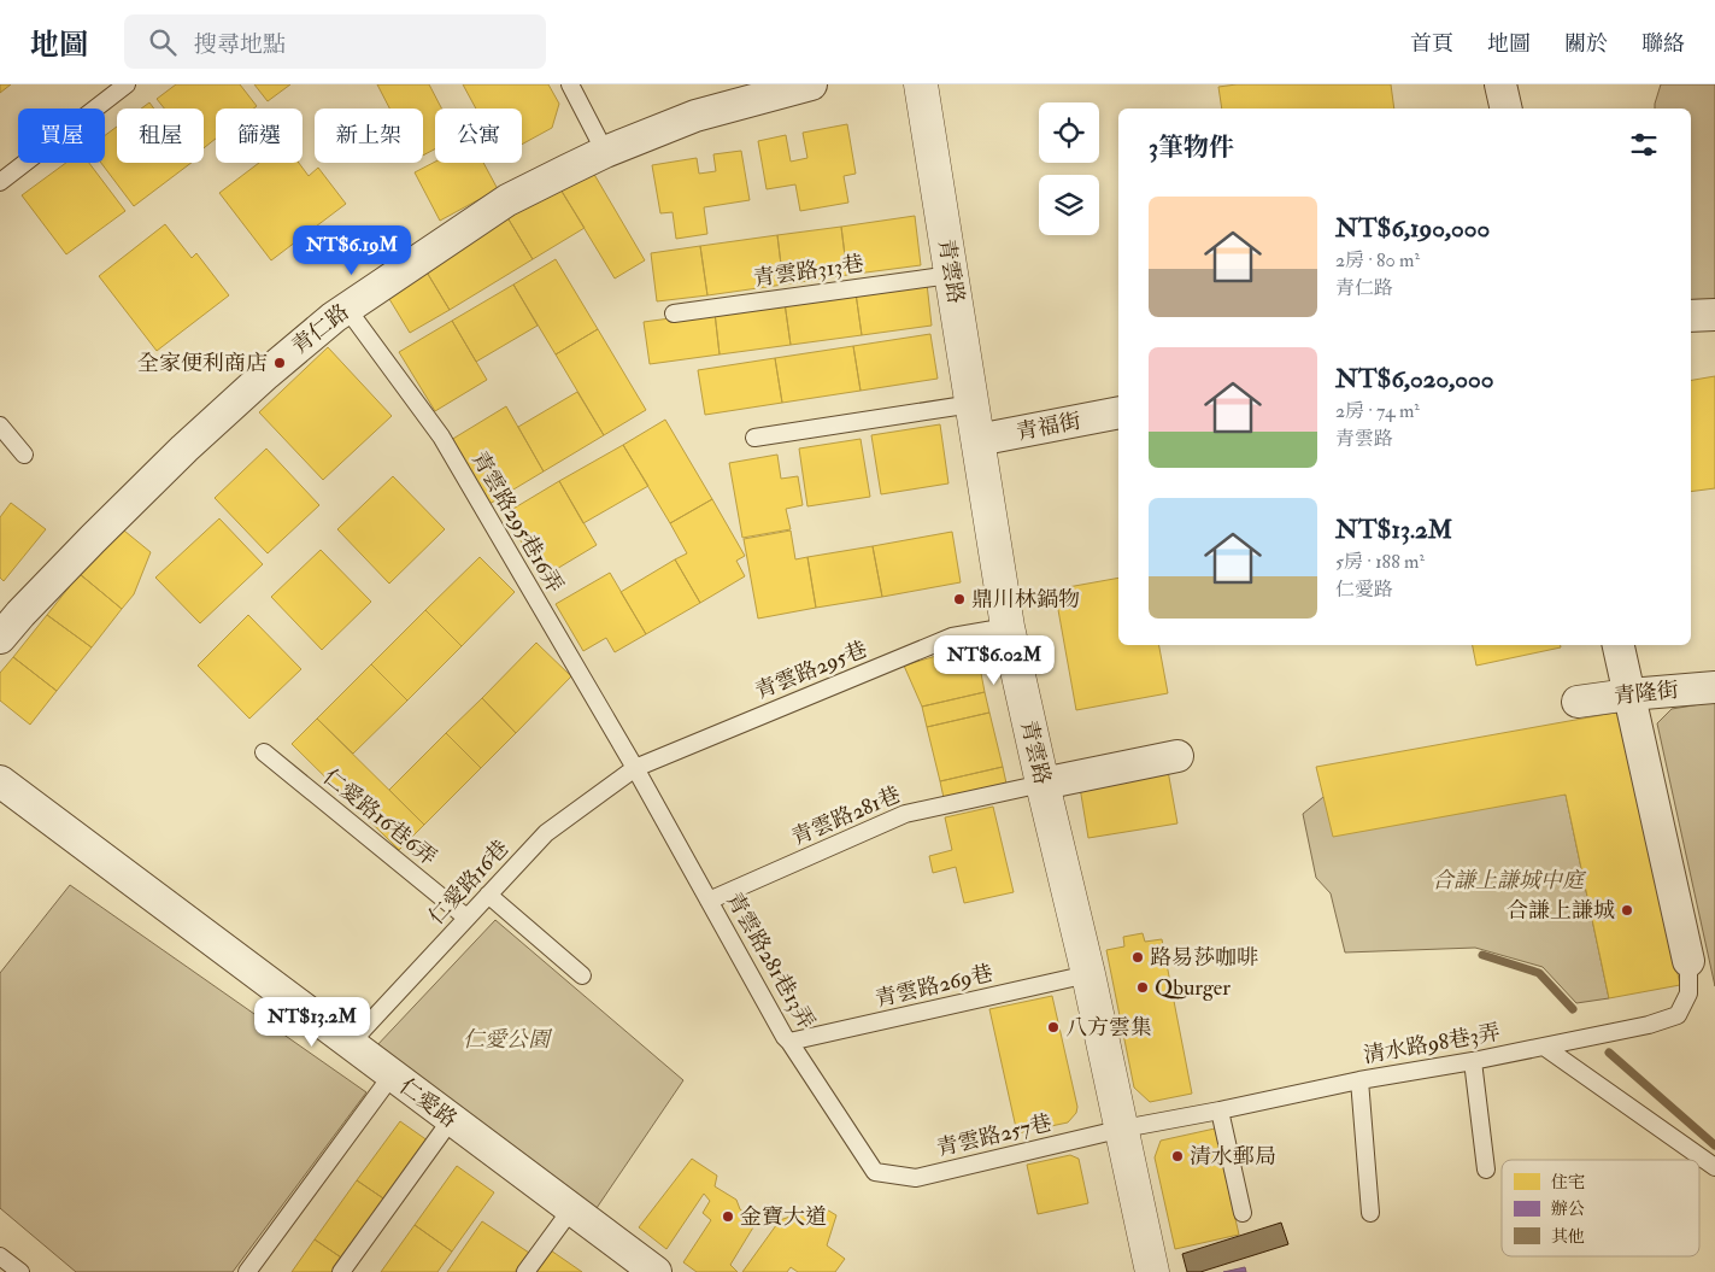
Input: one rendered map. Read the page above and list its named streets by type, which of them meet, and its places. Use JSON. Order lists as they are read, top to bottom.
{
  "streets": {
    "street": [
      "青雲路",
      "青仁路",
      "青福街",
      "青隆街",
      "仁愛路"
    ],
    "lane": [
      "青雲路313巷",
      "青雲路295巷16弄",
      "青雲路295巷",
      "青雲路281巷",
      "仁愛路16巷6弄",
      "仁愛路16巷",
      "青雲路281巷13弄",
      "青雲路269巷",
      "清水路98巷3弄",
      "青雲路257巷"
    ]
  },
  "crossings": [
    ["青雲路313巷", "青雲路"],
    ["青雲路", "青福街"],
    ["青雲路", "青雲路295巷"],
    ["青雲路", "青雲路281巷"],
    ["青雲路", "青雲路269巷"],
    ["青雲路", "清水路98巷3弄"],
    ["青雲路", "青雲路257巷"],
    ["青仁路", "青雲路295巷16弄"],
    ["青雲路295巷16弄", "青雲路295巷"],
    ["青雲路295巷16弄", "仁愛路16巷"],
    ["青雲路295巷16弄", "青雲路281巷13弄"],
    ["青雲路295巷", "仁愛路16巷"],
    ["青雲路295巷", "青雲路281巷13弄"],
    ["青雲路281巷", "青雲路281巷13弄"],
    ["仁愛路16巷6弄", "仁愛路16巷"],
    ["仁愛路16巷", "青雲路281巷13弄"],
    ["仁愛路16巷", "仁愛路"],
    ["青雲路281巷13弄", "青雲路269巷"],
    ["青雲路281巷13弄", "青雲路257巷"],
    ["清水路98巷3弄", "青雲路257巷"]
  ],
  "parks": ["合謙上謙城中庭", "仁愛公園"],
  "places": [
    "全家便利商店",
    "鼎川林鍋物",
    "合謙上謙城",
    "路易莎咖啡",
    "Qburger",
    "八方雲集",
    "清水郵局",
    "金寶大道"
  ],
  "legend": ["住宅", "辦公", "其他"],
  "page": {
    "header": "地圖",
    "search": "搜尋地點",
    "nav": [
      "首頁",
      "地圖",
      "關於",
      "聯絡"
    ],
    "chip": [
      "買屋",
      "租屋",
      "篩選",
      "新上架",
      "公寓"
    ],
    "heading": "3筆物件",
    "list": [
      {
        "name": "NT$6,190,000",
        "note": "2房 · 80 m² · 青仁路"
      },
      {
        "name": "NT$6,020,000",
        "note": "2房 · 74 m² · 青雲路"
      },
      {
        "name": "NT$13.2M",
        "note": "5房 · 188 m² · 仁愛路"
      }
    ],
    "price": ["NT$6.19M", "NT$6.02M", "NT$13.2M"]
  }
}
